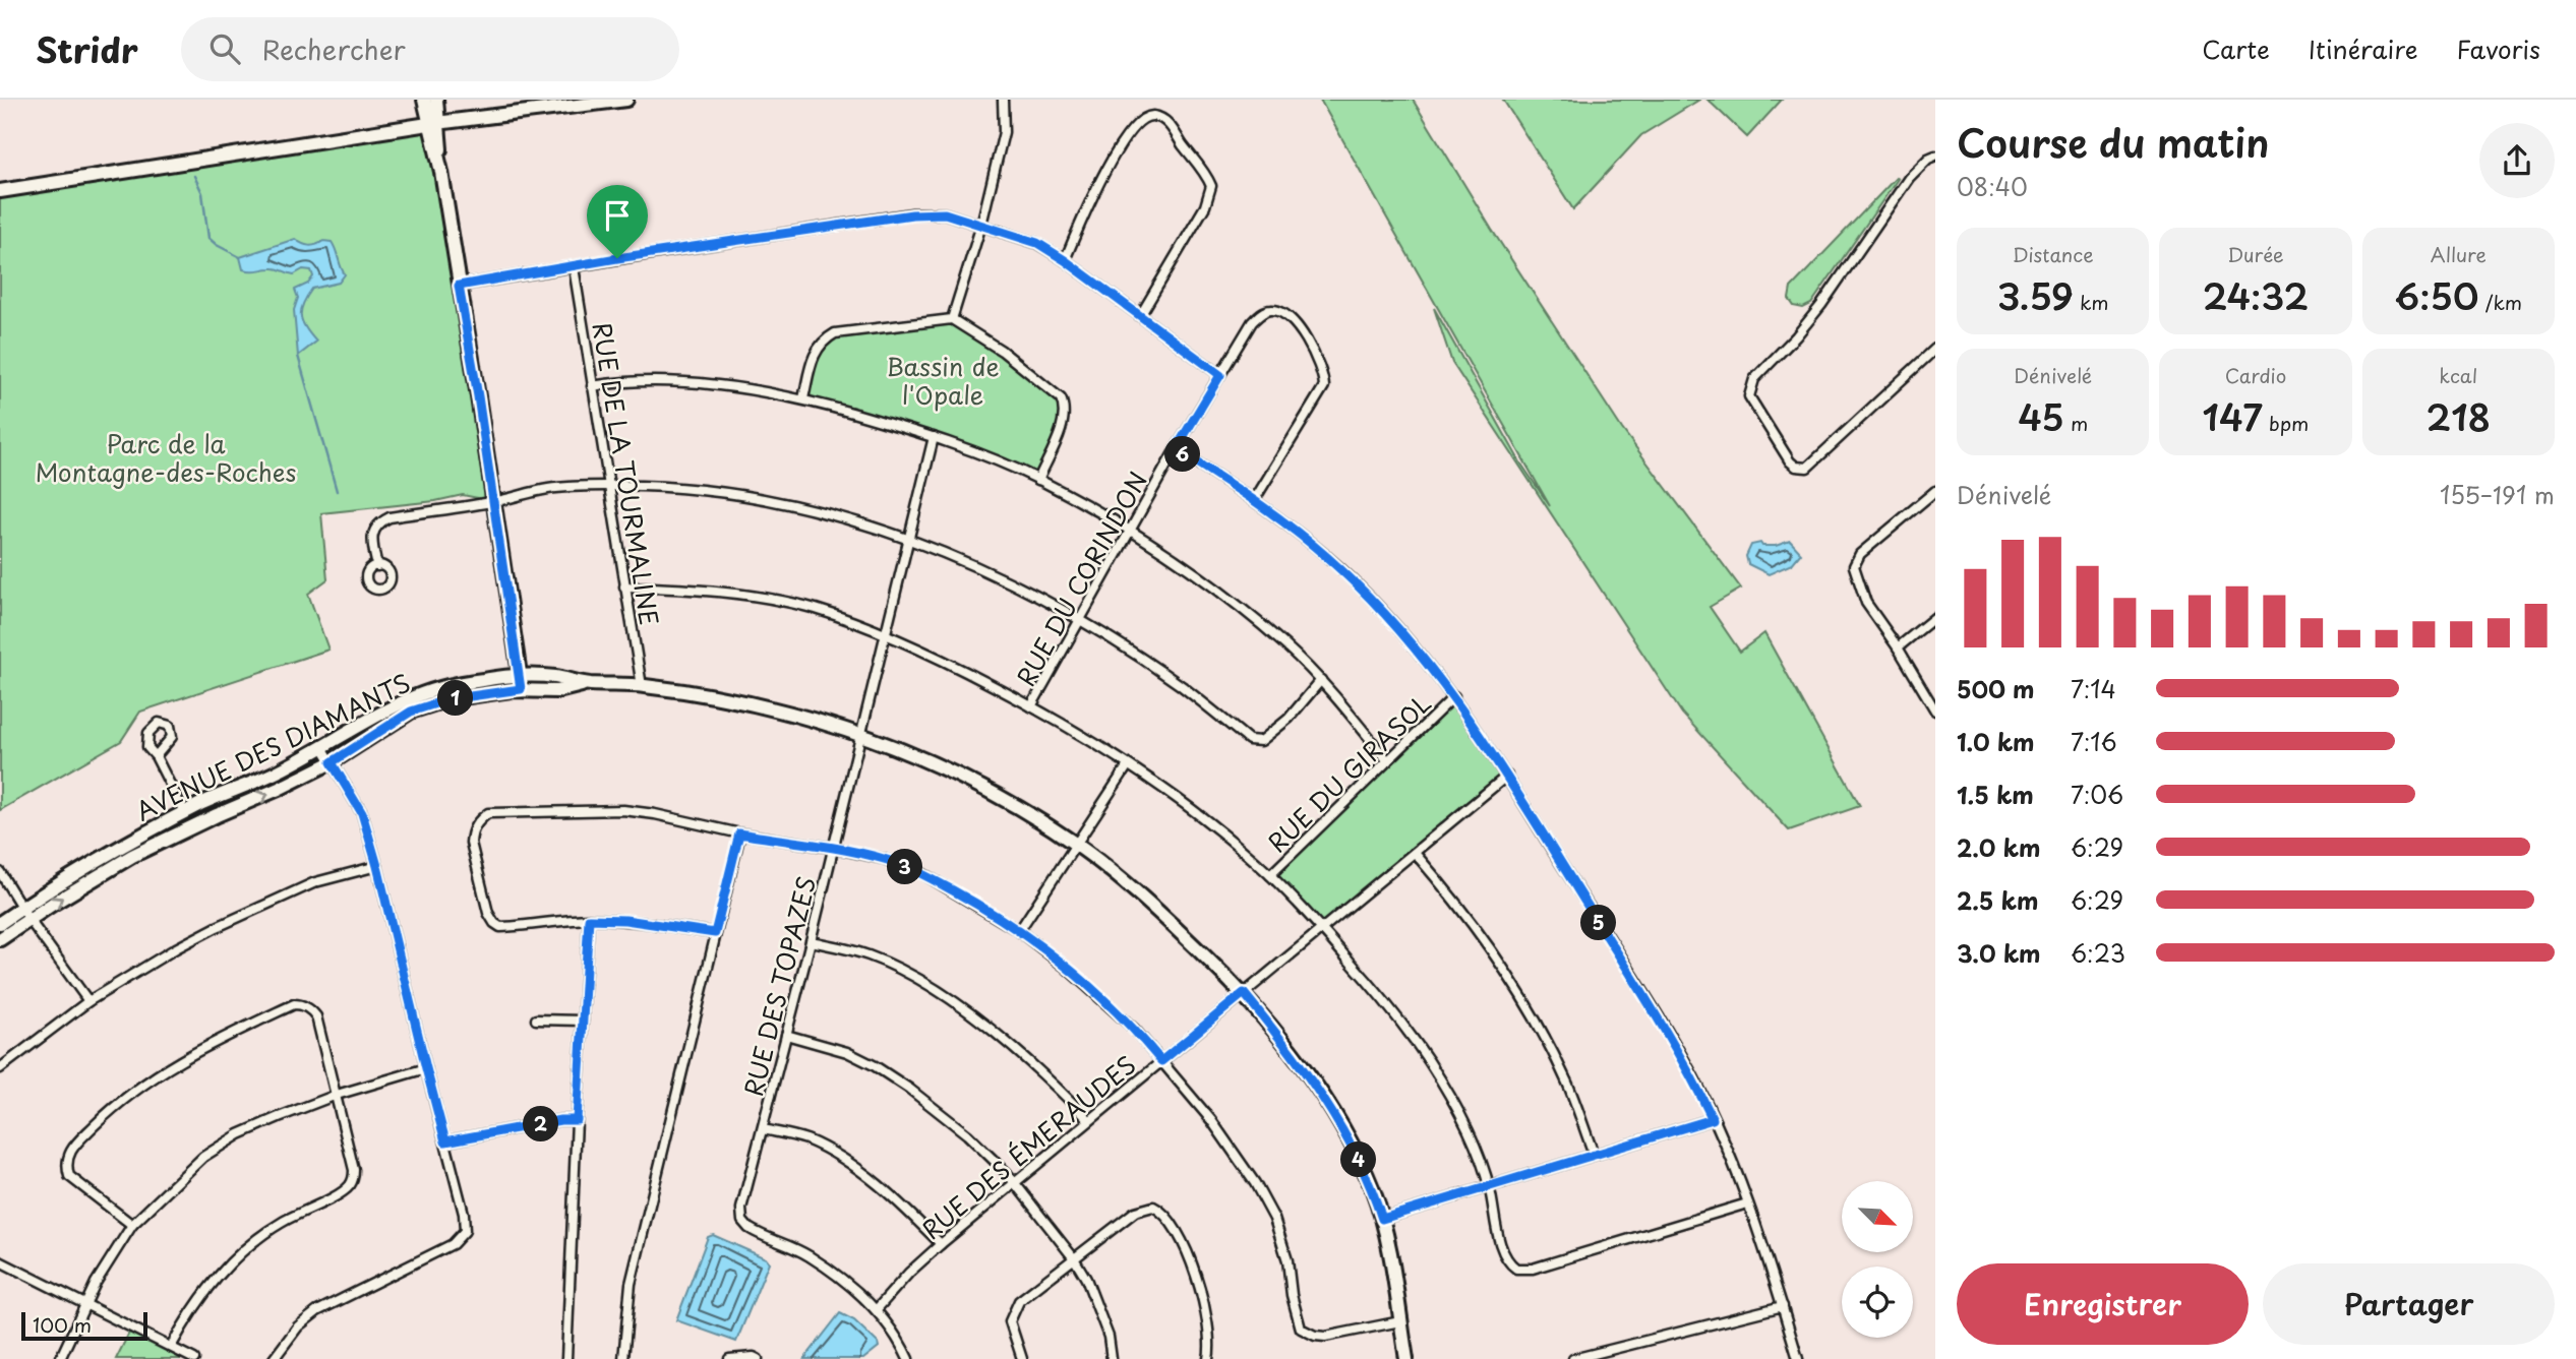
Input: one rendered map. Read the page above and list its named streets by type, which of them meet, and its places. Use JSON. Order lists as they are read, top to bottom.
{
  "streets": {
    "street": [
      "RUE DE LA TOURMALINE",
      "RUE DU CORINDON",
      "AVENUE DES DIAMANTS",
      "RUE DU GIRASOL",
      "RUE DES TOPAZES",
      "RUE DES ÉMERAUDES"
    ]
  },
  "crossings": [
    ["RUE DE LA TOURMALINE", "AVENUE DES DIAMANTS"],
    ["AVENUE DES DIAMANTS", "RUE DES TOPAZES"],
    ["AVENUE DES DIAMANTS", "RUE DES ÉMERAUDES"],
    ["RUE DES TOPAZES", "RUE DES ÉMERAUDES"]
  ],
  "parks": ["Bassin de l'Opale", "Parc de la Montagne-des-Roches"],
  "scale_bar": "100 m",
  "north": "bottom right",
  "page": {
    "header": "Stridr",
    "search": "Rechercher",
    "nav": ["Carte", "Itinéraire", "Favoris"],
    "heading": ["Course du matin", "08:40"],
    "stats": [
      ["Distance", "3.59 km"],
      ["Durée", "24:32"],
      ["Allure", "6:50 /km"],
      ["Dénivelé", "45 m"],
      ["Cardio", "147 bpm"],
      ["kcal", "218"]
    ],
    "pins": [
      "6",
      "1",
      "3",
      "5",
      "2",
      "4"
    ],
    "chart": ["Dénivelé", "155–191 m"],
    "list": [
      {
        "name": "500 m",
        "note": "7:14"
      },
      {
        "name": "1.0 km",
        "note": "7:16"
      },
      {
        "name": "1.5 km",
        "note": "7:06"
      },
      {
        "name": "2.0 km",
        "note": "6:29"
      },
      {
        "name": "2.5 km",
        "note": "6:29"
      },
      {
        "name": "3.0 km",
        "note": "6:23"
      }
    ],
    "buttons": ["Enregistrer", "Partager"],
    "scale": "100 m"
  }
}
